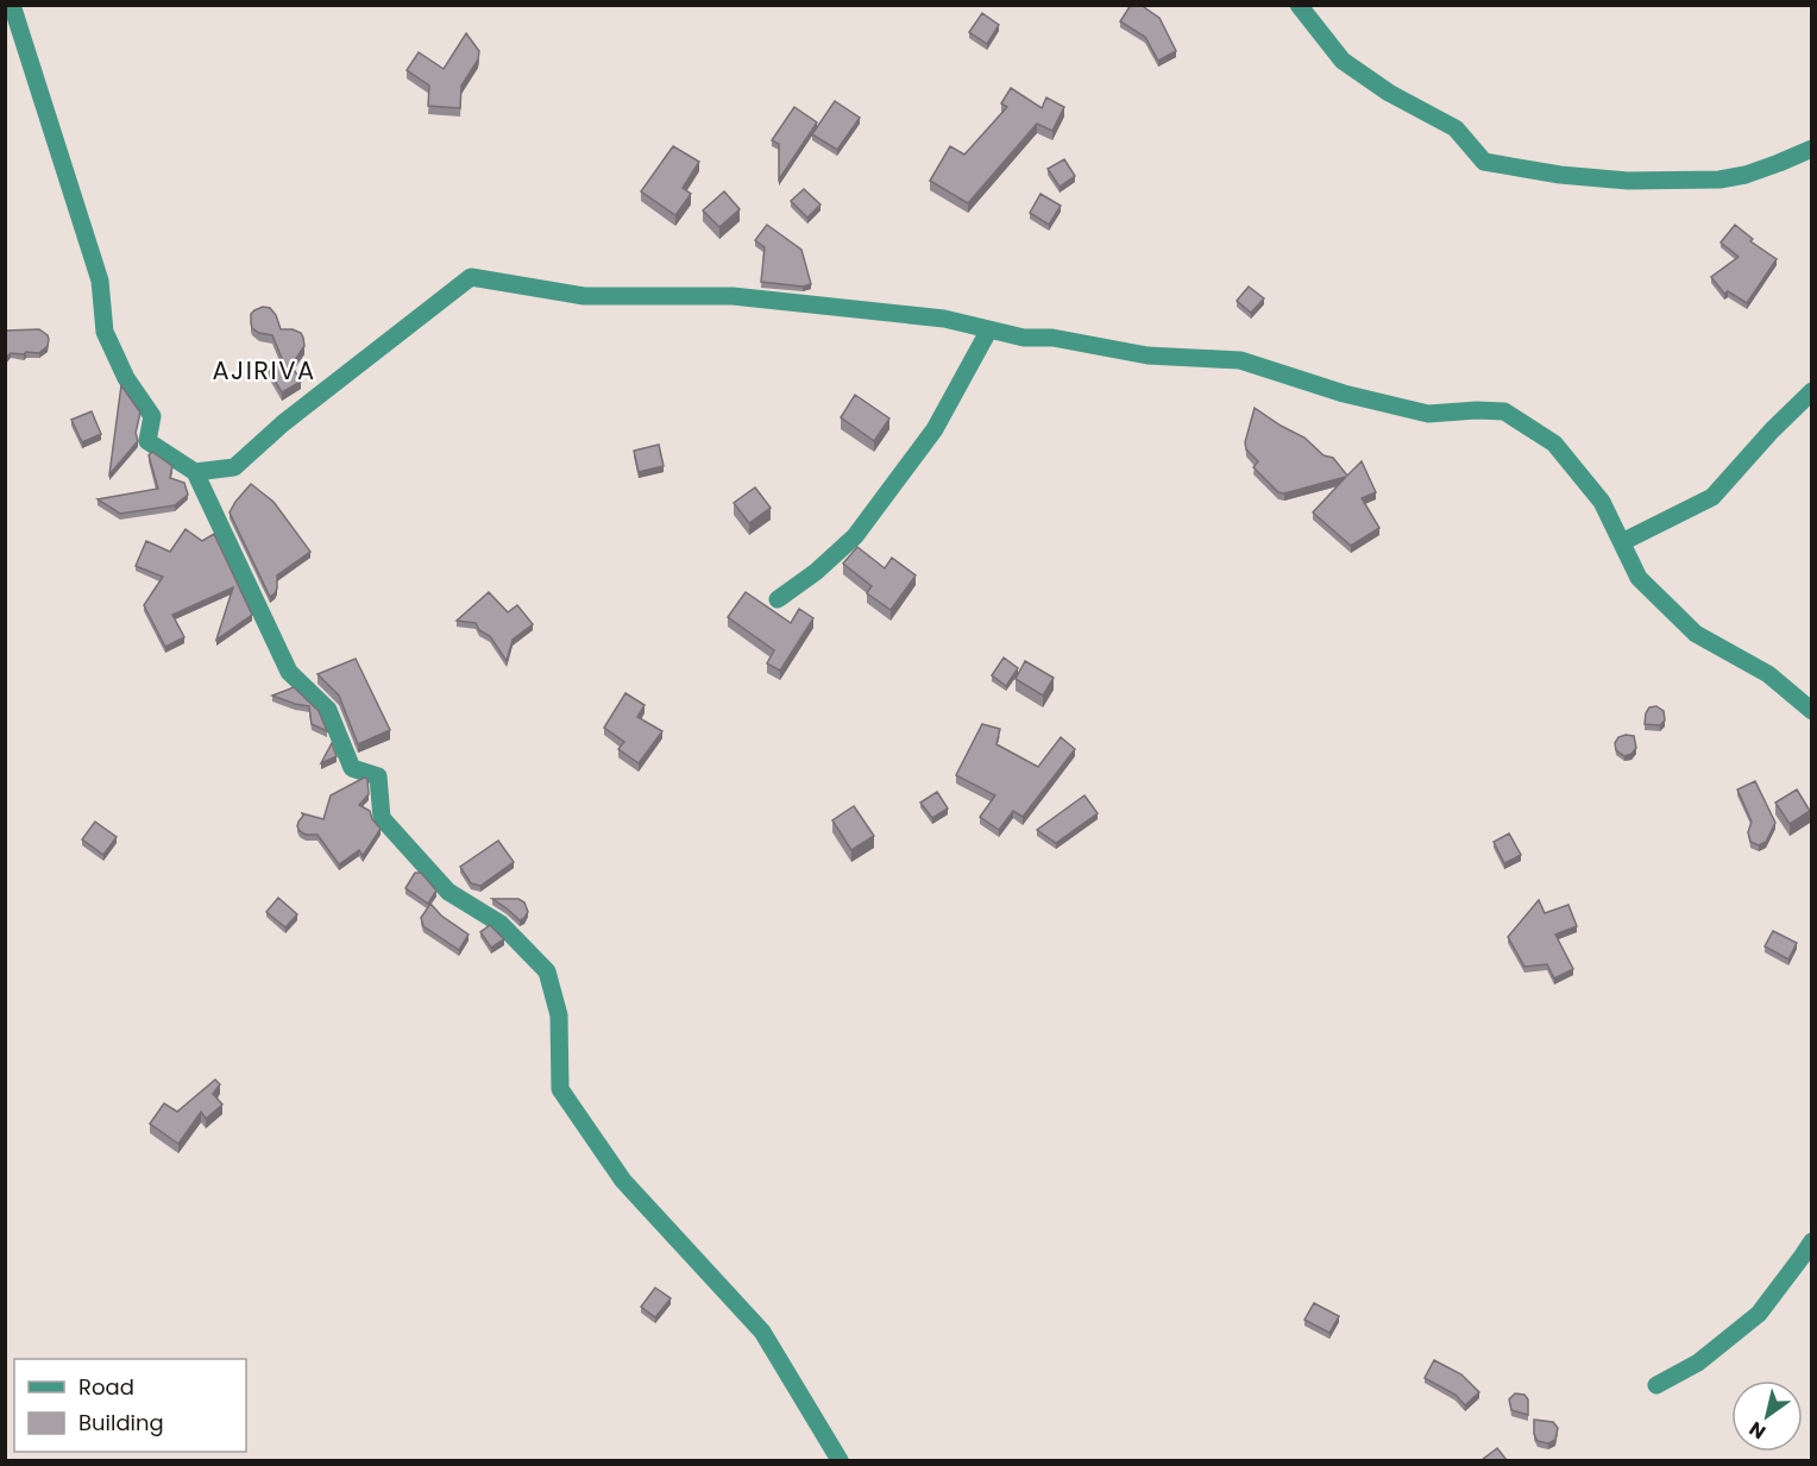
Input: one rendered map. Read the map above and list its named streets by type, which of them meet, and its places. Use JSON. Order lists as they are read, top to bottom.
{
  "districts": ["AJIRIVA"],
  "legend": ["Road", "Building"],
  "north": "bottom left"
}
